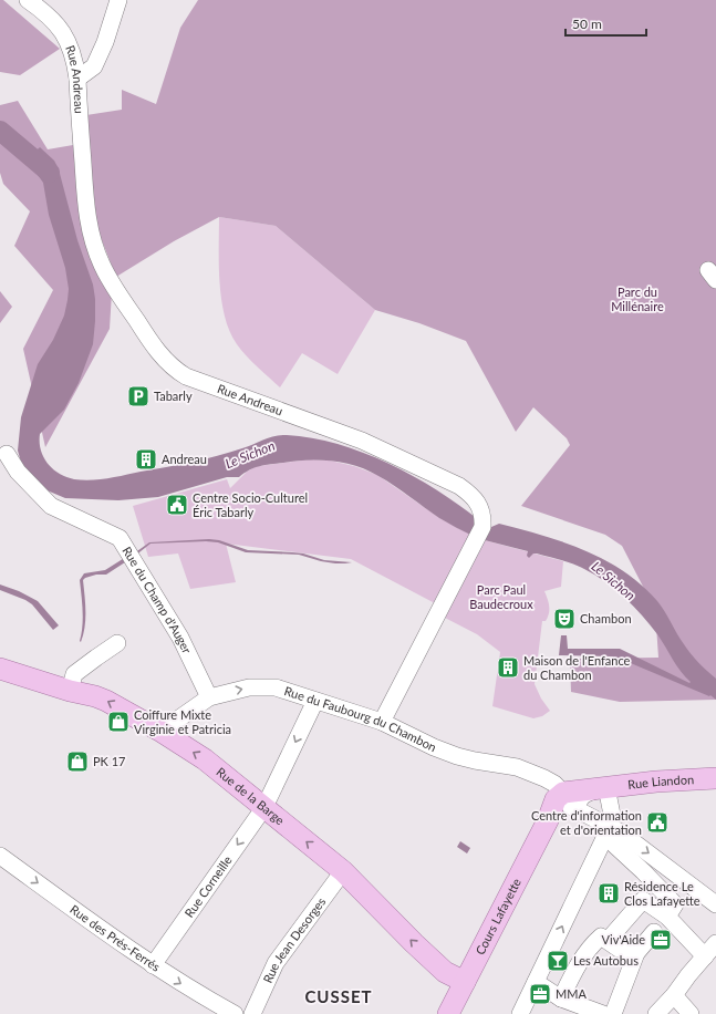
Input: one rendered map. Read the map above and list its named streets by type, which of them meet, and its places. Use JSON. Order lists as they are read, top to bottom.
{
  "streets": {
    "main road": ["Rue Liandon", "Rue de la Barge", "Cours Lafayette"],
    "street": [
      "Rue Andreau",
      "Rue du Champ d'Auger",
      "Rue du Faubourg du Chambon",
      "Rue Corneille",
      "Rue des Prés-Ferrés",
      "Rue Jean Desorges"
    ]
  },
  "crossings": [
    ["Rue Andreau", "Rue du Faubourg du Chambon"],
    ["Rue du Champ d'Auger", "Rue du Faubourg du Chambon"],
    ["Rue du Faubourg du Chambon", "Rue Liandon"],
    ["Rue du Faubourg du Chambon", "Rue de la Barge"],
    ["Rue du Faubourg du Chambon", "Rue Corneille"],
    ["Rue du Faubourg du Chambon", "Cours Lafayette"],
    ["Rue Liandon", "Cours Lafayette"],
    ["Rue de la Barge", "Rue Corneille"],
    ["Rue de la Barge", "Cours Lafayette"],
    ["Rue de la Barge", "Rue Jean Desorges"],
    ["Rue Corneille", "Rue des Prés-Ferrés"]
  ],
  "one_way": [
    "Rue du Faubourg du Chambon",
    "Rue de la Barge",
    "Rue Corneille",
    "Rue des Prés-Ferrés"
  ],
  "districts": ["CUSSET"],
  "water": ["Le Sichon"],
  "parks": ["Parc du Millénaire", "Parc Paul Baudecroux"],
  "places": {
    "parking": ["Tabarly"],
    "building": ["Andreau", "Maison de l'Enfance du Chambon", "Résidence Le Clos Lafayette"],
    "public building": ["Centre Socio-Culturel Éric Tabarly", "Centre d'information et d'orientation"],
    "theatre": ["Chambon"],
    "shop": ["Coiffure Mixte Virginie et Patricia", "PK 17"],
    "office": ["Viv'Aide", "MMA"],
    "bar": ["Les Autobus"]
  },
  "scale_bar": "50 m"
}
